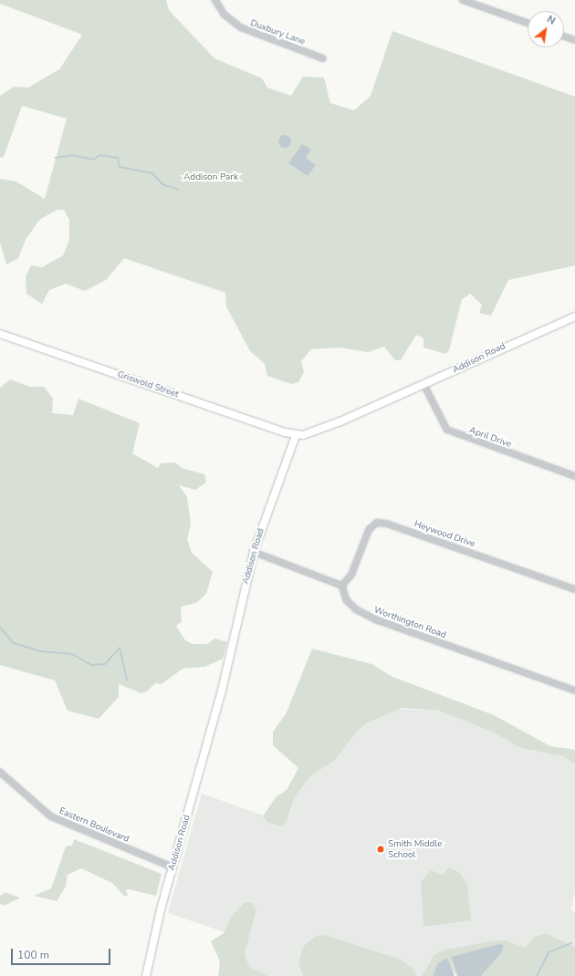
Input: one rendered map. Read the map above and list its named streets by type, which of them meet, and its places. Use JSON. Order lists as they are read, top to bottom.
{
  "streets": {
    "main road": ["Addison Road", "Griswold Street"],
    "street": [
      "Duxbury Lane",
      "April Drive",
      "Heywood Drive",
      "Worthington Road",
      "Eastern Boulevard"
    ]
  },
  "crossings": [
    ["Addison Road", "Griswold Street"],
    ["Addison Road", "April Drive"],
    ["Addison Road", "Eastern Boulevard"],
    ["Heywood Drive", "Worthington Road"]
  ],
  "parks": ["Addison Park"],
  "places": ["Smith Middle School"],
  "scale_bar": "100 m",
  "north": "top right"
}
